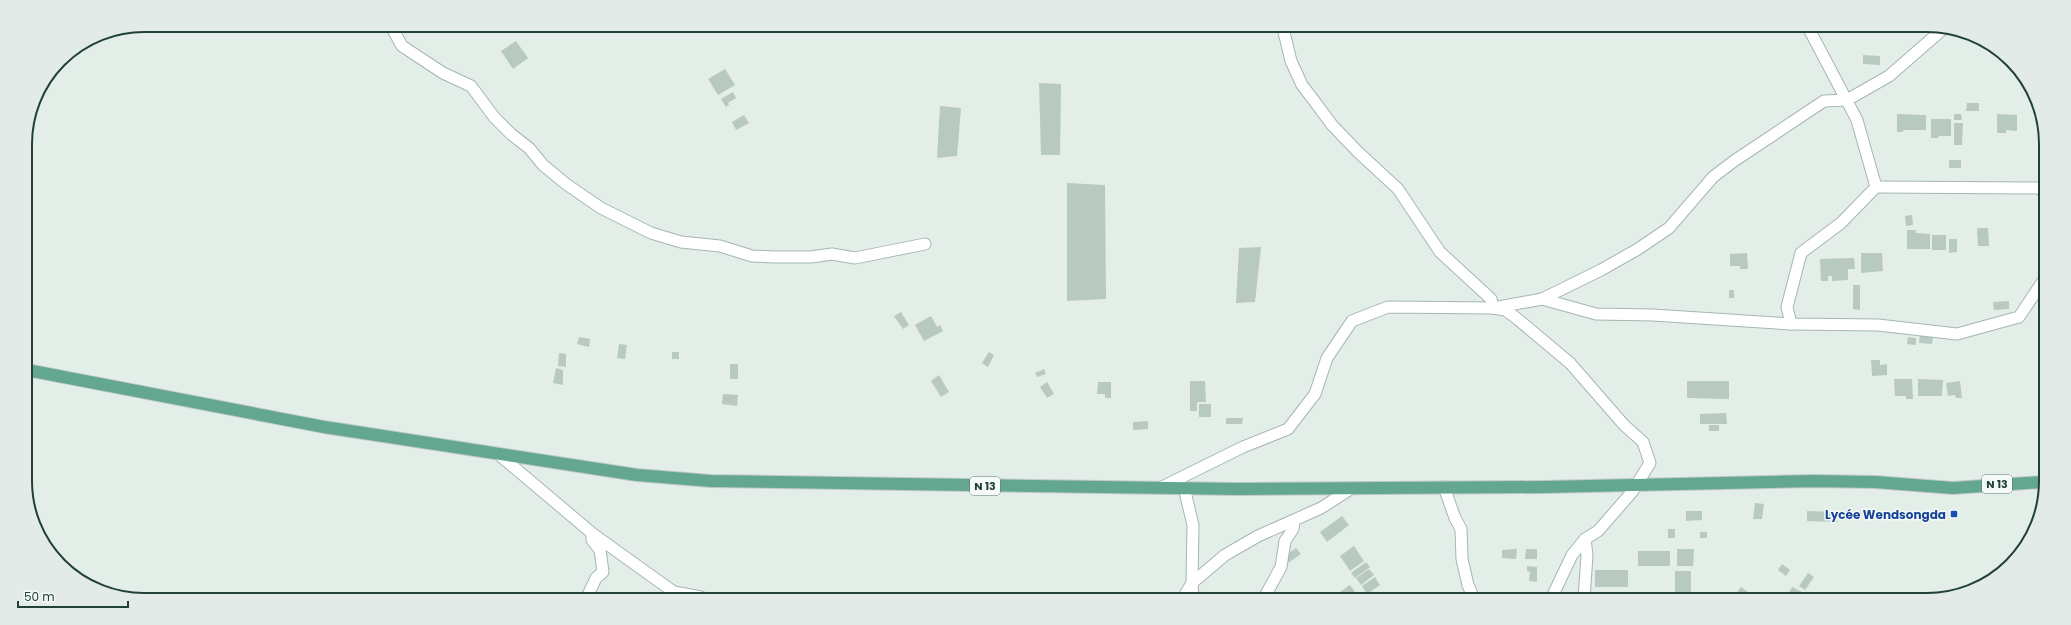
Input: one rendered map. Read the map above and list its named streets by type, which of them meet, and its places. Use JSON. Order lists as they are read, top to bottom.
{
  "streets": {
    "main road": ["N 13"]
  },
  "places": {
    "transit": ["Lycée Wendsongda"]
  },
  "scale_bar": "50 m"
}
